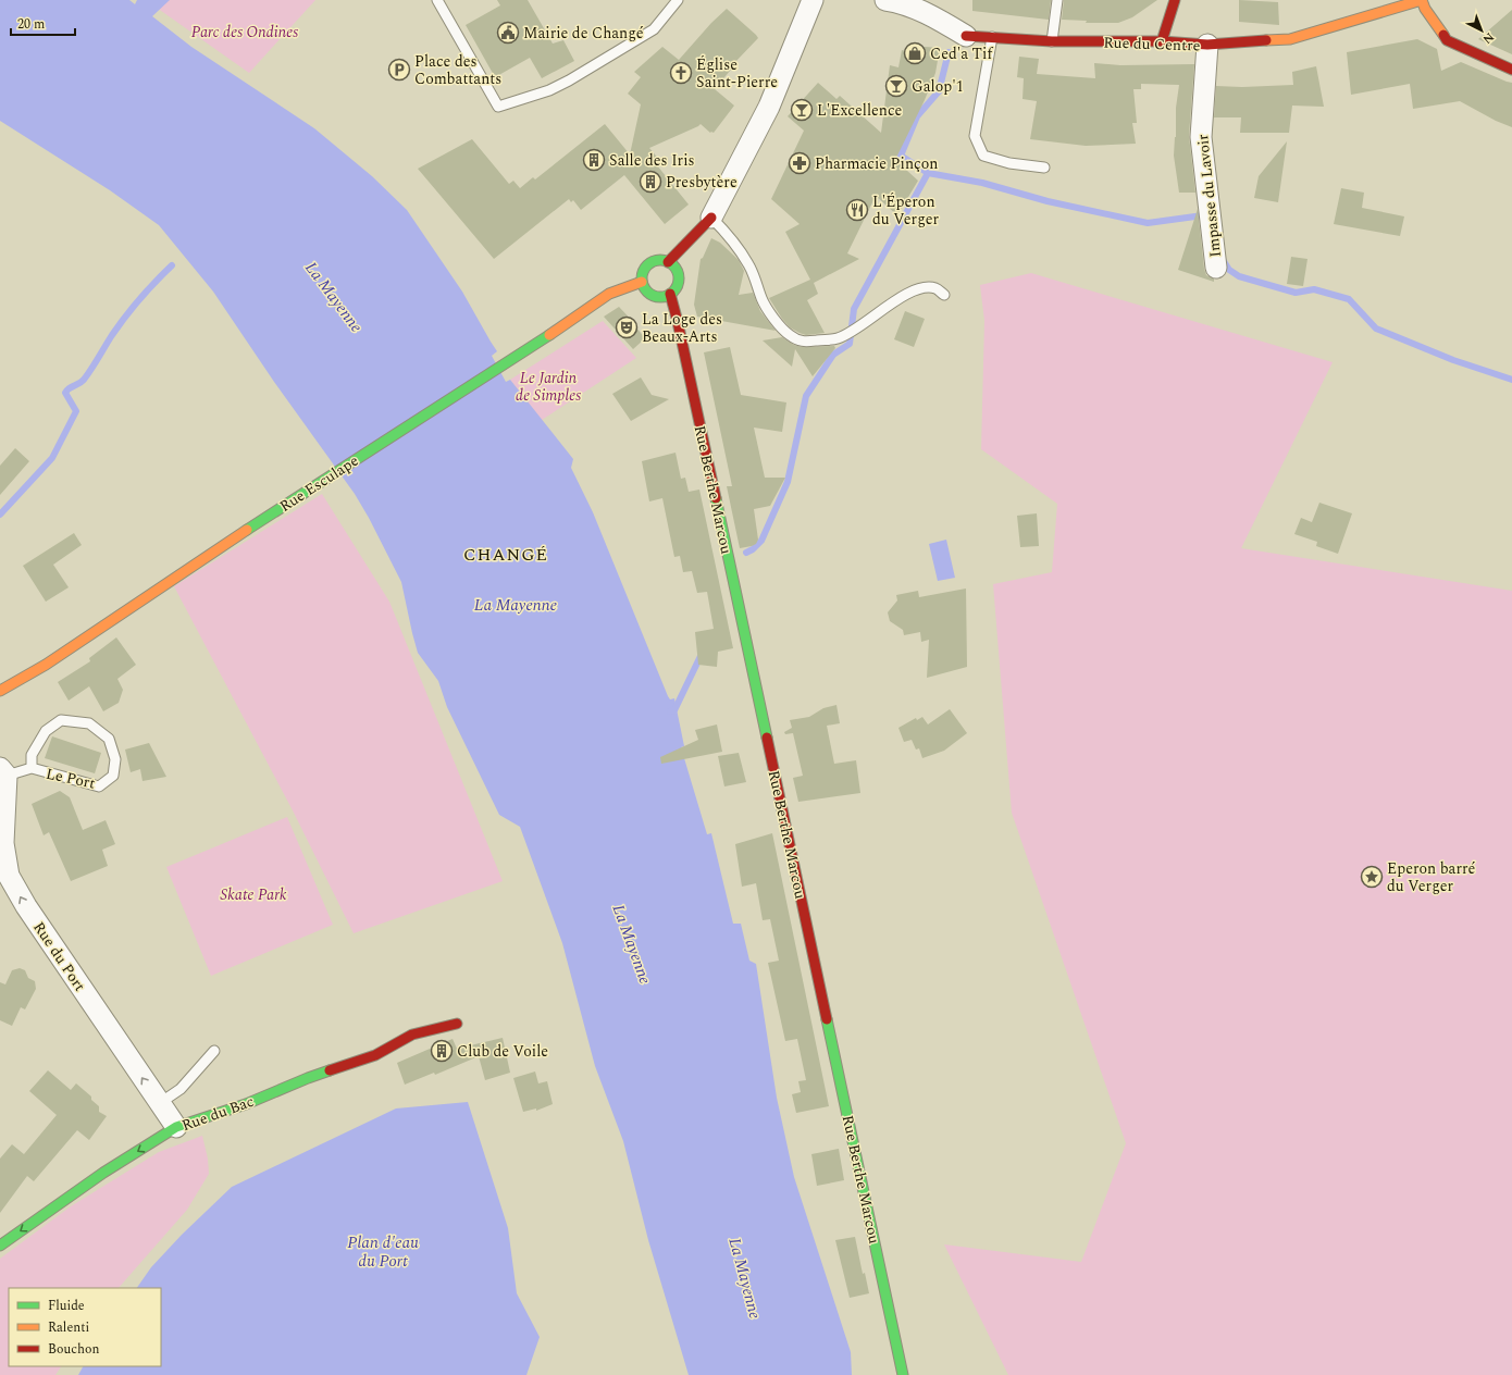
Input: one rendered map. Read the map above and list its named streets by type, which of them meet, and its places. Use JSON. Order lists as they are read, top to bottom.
{
  "streets": {
    "street": [
      "Rue du Centre",
      "Impasse du Lavoir",
      "Rue Esculape",
      "Rue Berthe Marcou",
      "Rue du Port",
      "Rue du Bac"
    ],
    "lane": ["Le Port"]
  },
  "crossings": [
    ["Rue du Centre", "Impasse du Lavoir"],
    ["Rue Esculape", "Rue Berthe Marcou"],
    ["Le Port", "Rue du Port"],
    ["Rue du Port", "Rue du Bac"]
  ],
  "one_way": ["Rue du Port", "Rue du Bac"],
  "districts": ["CHANGÉ"],
  "water": ["La Mayenne", "Plan d'eau du Port"],
  "parks": ["Parc des Ondines", "Le Jardin de Simples", "Skate Park"],
  "places": {
    "public building": ["Mairie de Changé"],
    "shop": ["Ced'a Tif"],
    "parking": ["Place des Combattants"],
    "church": ["Église Saint-Pierre"],
    "bar": ["Galop'1", "L'Excellence"],
    "building": ["Salle des Iris", "Presbytère", "Club de Voile"],
    "pharmacy": ["Pharmacie Pinçon"],
    "restaurant": ["L'Éperon du Verger"],
    "theatre": ["La Loge des Beaux-Arts"],
    "place": ["Eperon barré du Verger"]
  },
  "legend": ["Fluide", "Ralenti", "Bouchon"],
  "scale_bar": "20 m",
  "north": "bottom right"
}
